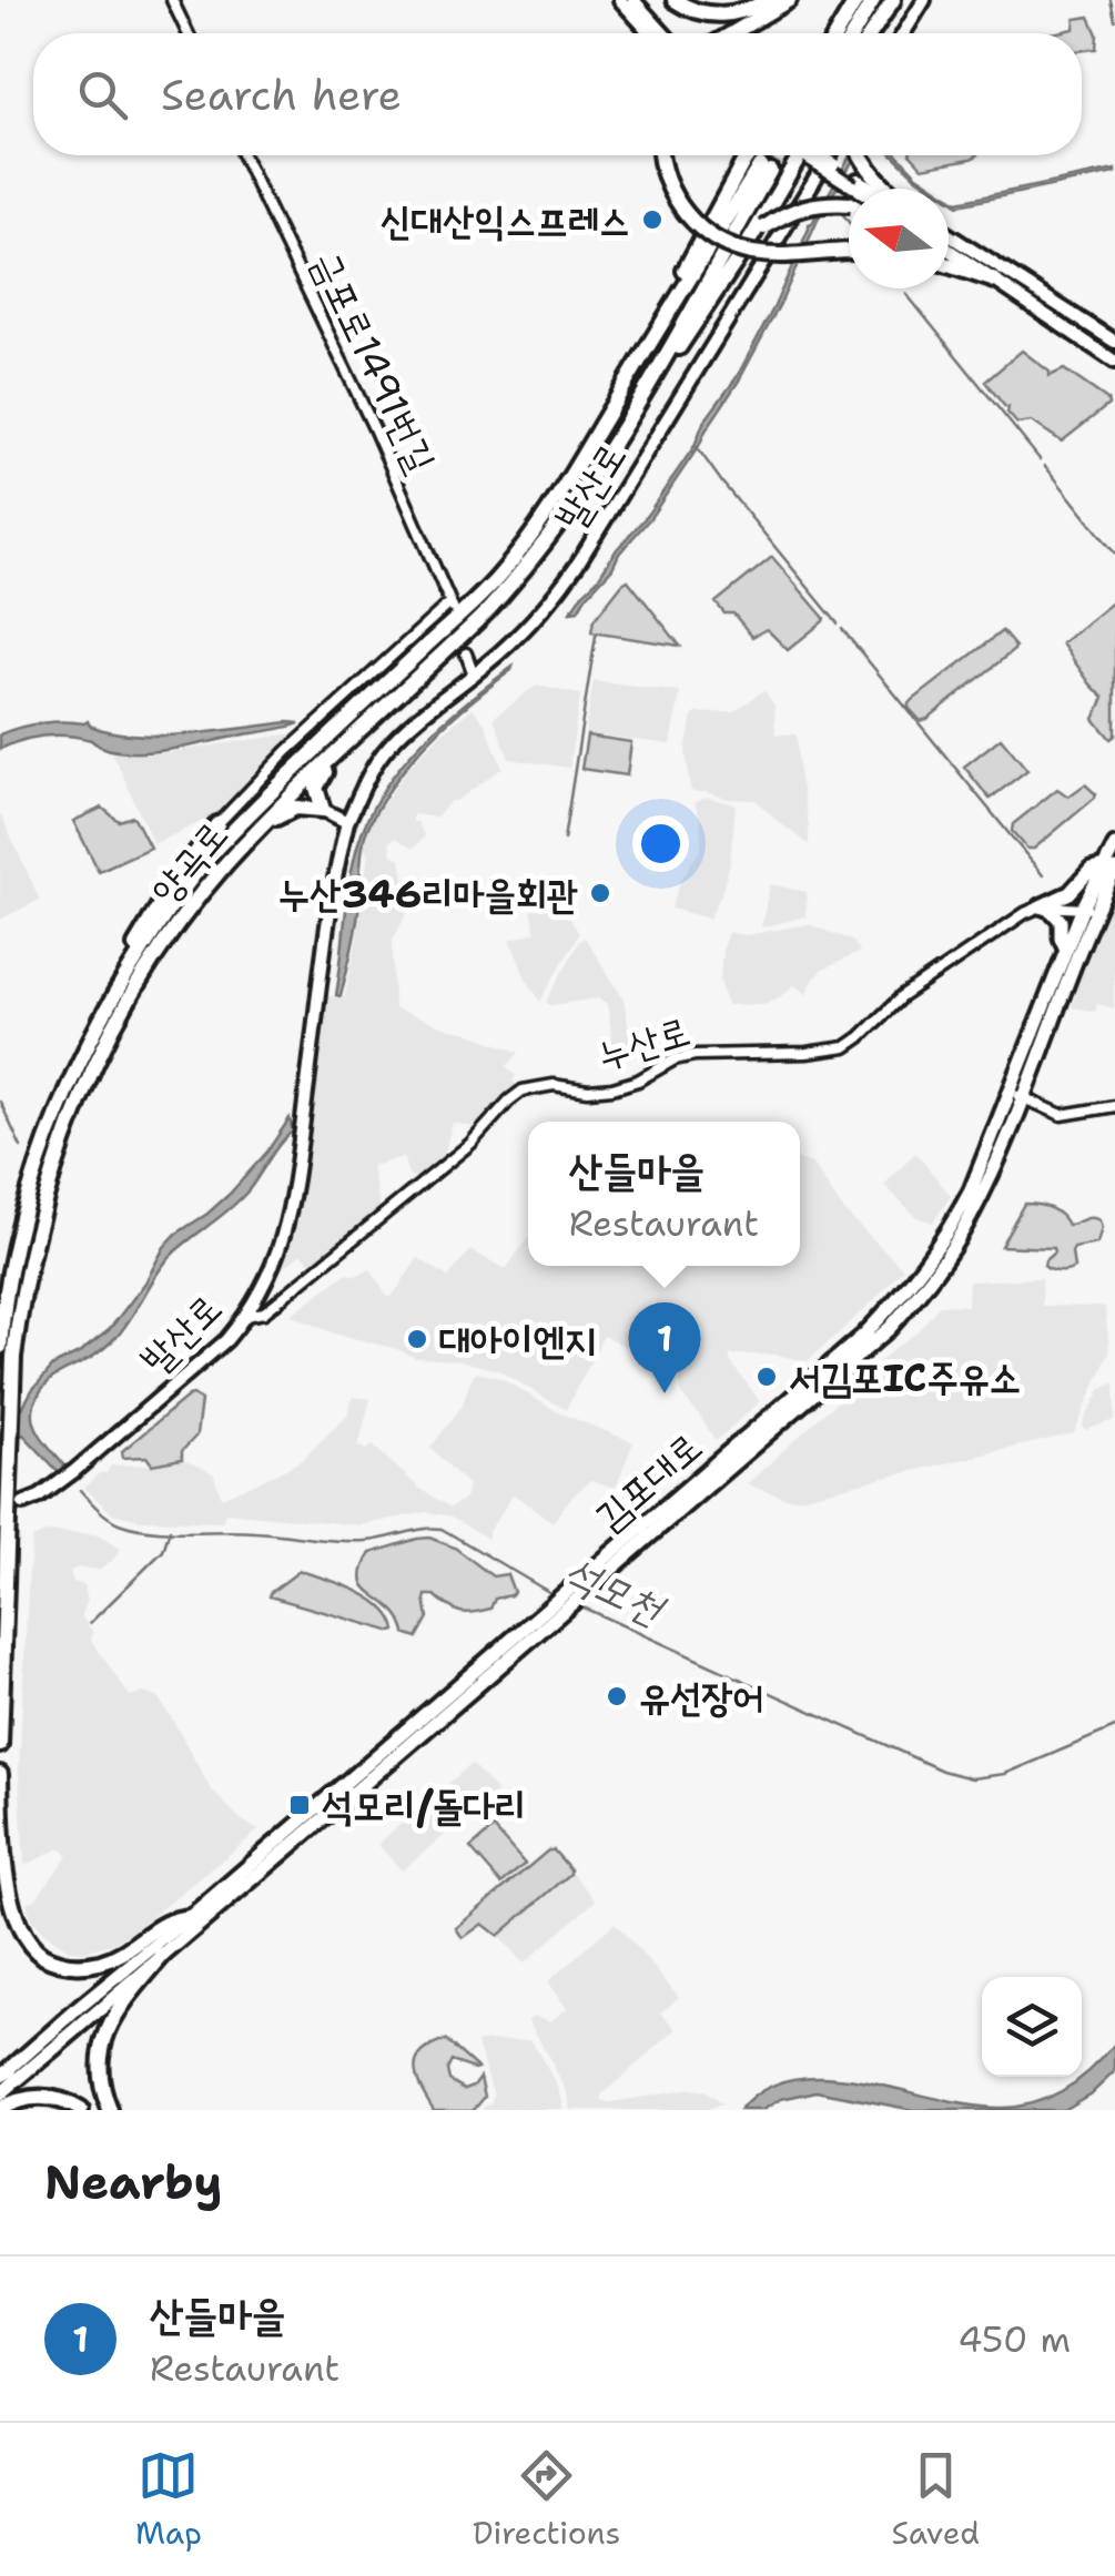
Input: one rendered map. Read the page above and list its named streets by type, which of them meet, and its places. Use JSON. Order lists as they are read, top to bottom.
{
  "streets": {
    "highway": ["양곡로"],
    "main road": ["김포대로"],
    "street": ["금포로1491번길", "발산로", "누산로"]
  },
  "crossings": [
    ["발산로", "누산로"]
  ],
  "water": ["석모천"],
  "places": {
    "other": [
      "신대산익스프레스",
      "누산346리마을회관",
      "대아이엔지",
      "서김포IC주유소",
      "유선장어"
    ],
    "transit": ["석모리/돌다리"]
  },
  "north": "left",
  "page": {
    "search": "Search here",
    "popup": ["산들마을", "Restaurant"],
    "pins": "1",
    "heading": "Nearby",
    "list": [
      {
        "mark": "1",
        "name": "산들마을",
        "note": "Restaurant",
        "value": "450 m"
      }
    ],
    "nav": ["Map", "Directions", "Saved"]
  }
}
